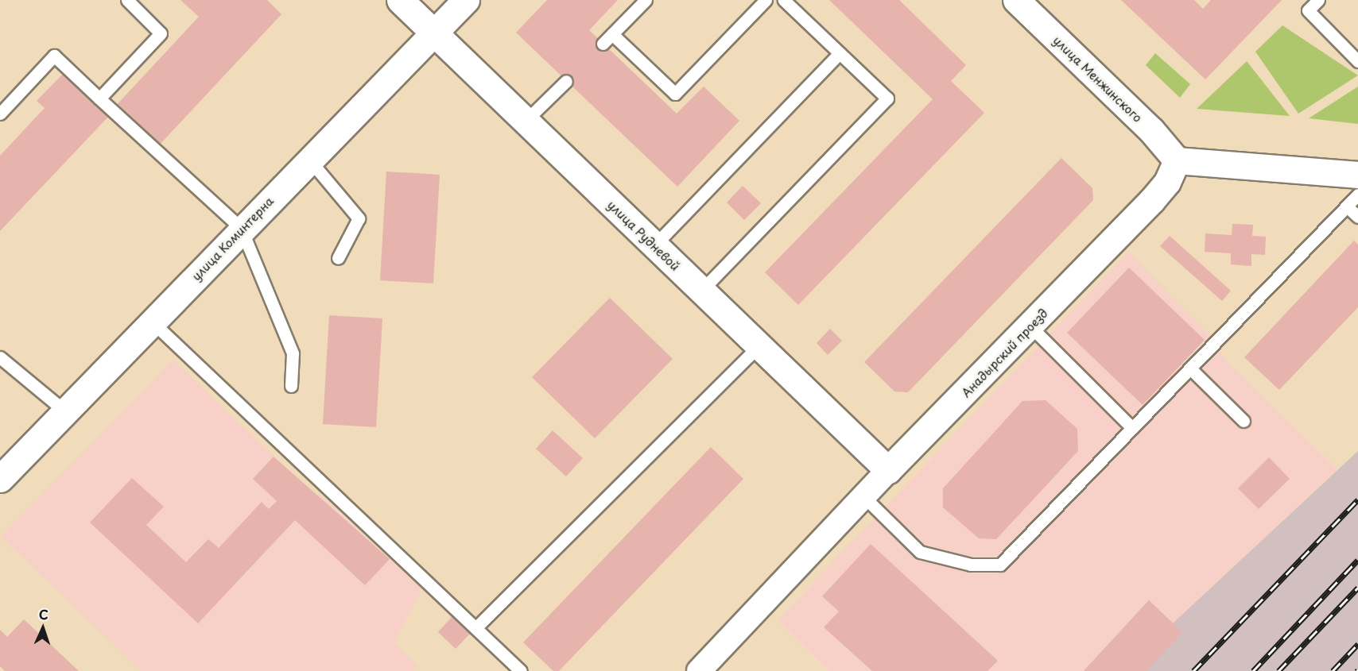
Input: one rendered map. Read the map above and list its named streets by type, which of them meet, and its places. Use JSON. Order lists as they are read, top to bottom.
{
  "streets": {
    "street": [
      "улица Менжинского",
      "улица Рудневой",
      "улица Коминтерна",
      "Анадырский проезд"
    ]
  },
  "crossings": [
    ["улица Менжинского", "Анадырский проезд"],
    ["улица Рудневой", "улица Коминтерна"],
    ["улица Рудневой", "Анадырский проезд"]
  ],
  "north": "top"
}
